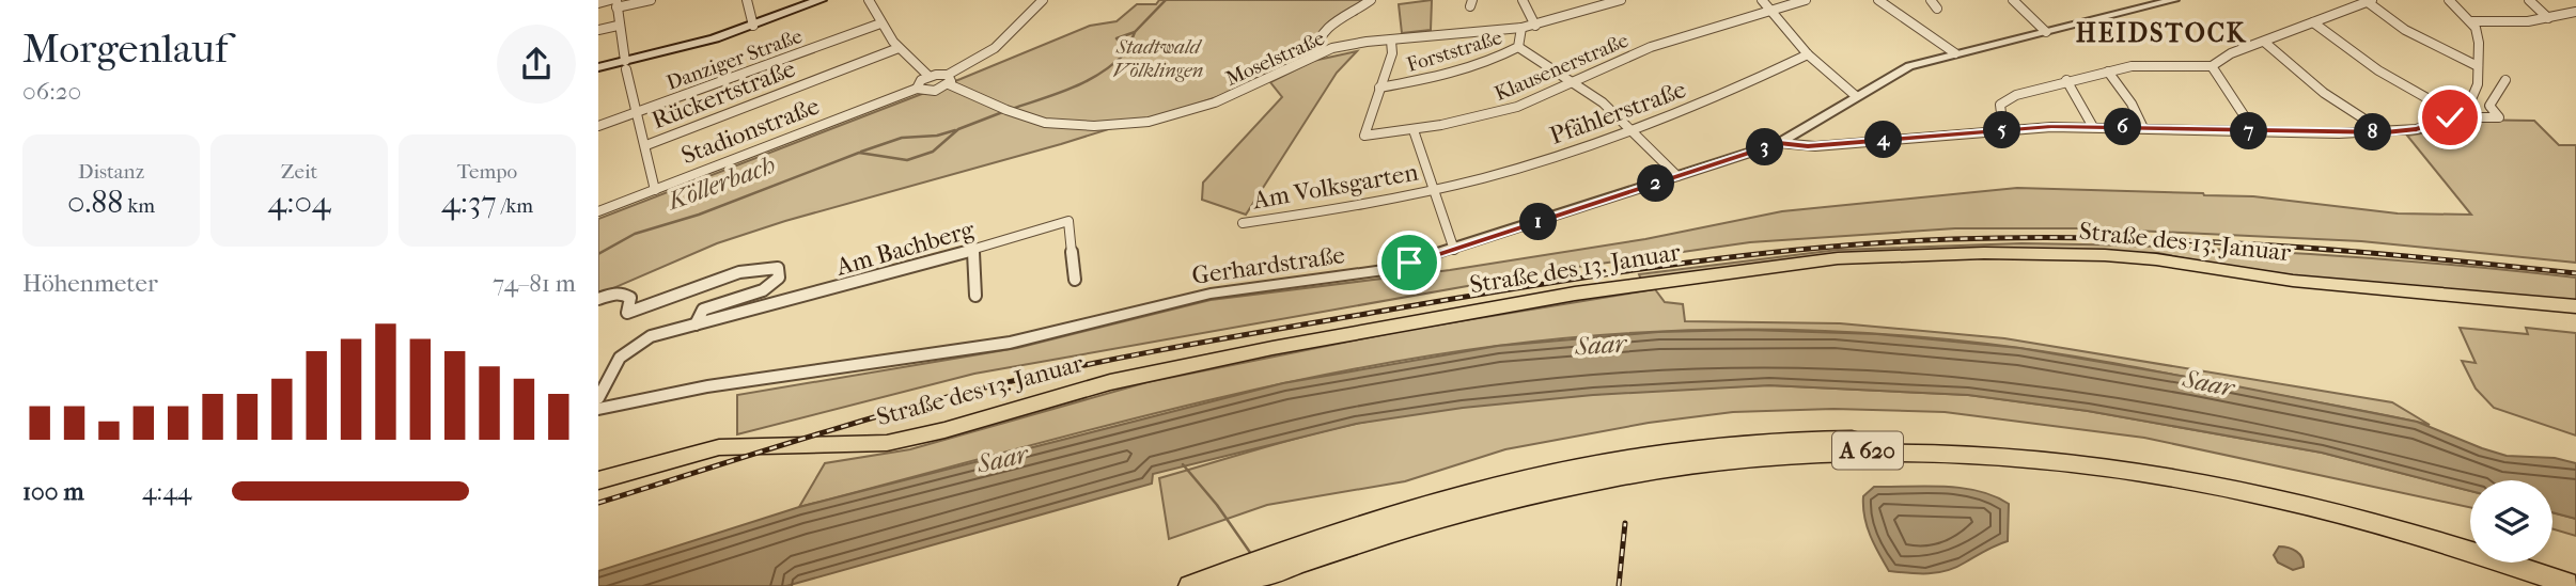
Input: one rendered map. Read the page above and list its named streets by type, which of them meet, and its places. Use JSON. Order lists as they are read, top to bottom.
{
  "streets": {
    "highway": ["A 620"],
    "main road": ["Straße des 13. Januar"],
    "street": [
      "Forststraße",
      "Moselstraße",
      "Danziger Straße",
      "Klausenerstraße",
      "Rückertstraße",
      "Pfählerstraße",
      "Stadionstraße",
      "Am Volksgarten",
      "Am Bachberg",
      "Gerhardstraße"
    ]
  },
  "crossings": [
    ["Forststraße", "Moselstraße"],
    ["Forststraße", "Klausenerstraße"],
    ["Pfählerstraße", "Am Volksgarten"]
  ],
  "districts": ["HEIDSTOCK"],
  "water": ["Köllerbach", "Saar"],
  "parks": ["Stadtwald Völklingen"],
  "page": {
    "heading": ["Morgenlauf", "06:20"],
    "pins": [
      "6",
      "5",
      "7",
      "8",
      "4",
      "3",
      "2",
      "1"
    ],
    "stats": [
      ["Distanz", "0.88 km"],
      ["Zeit", "4:04"],
      ["Tempo", "4:37 /km"]
    ],
    "chart": ["Höhenmeter", "74–81 m"],
    "list": [
      {
        "name": "100 m",
        "note": "4:44"
      }
    ]
  }
}
